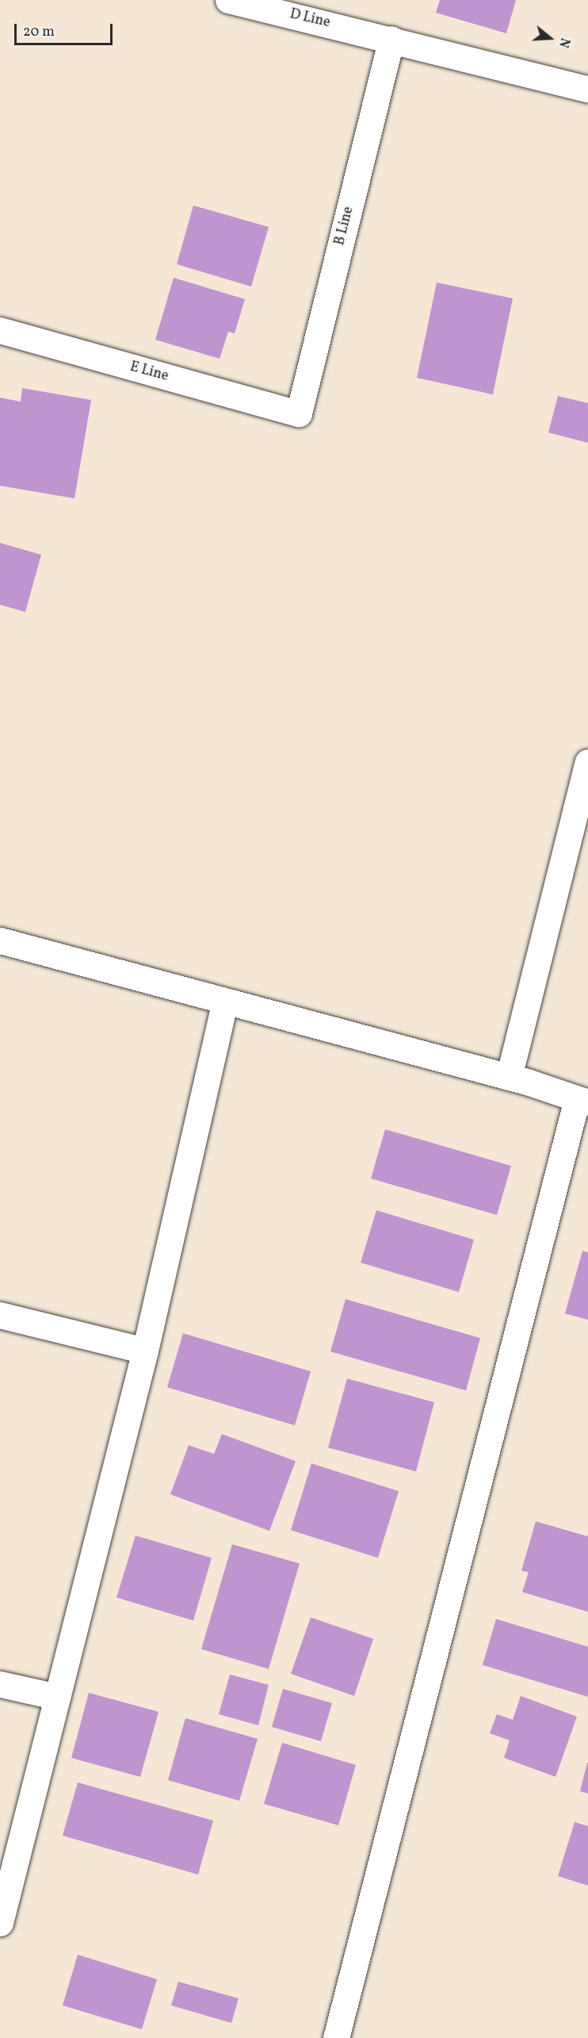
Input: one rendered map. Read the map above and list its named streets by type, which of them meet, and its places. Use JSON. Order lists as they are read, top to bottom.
{
  "streets": {
    "street": ["D Line", "B Line", "E Line"]
  },
  "crossings": [
    ["D Line", "B Line"],
    ["B Line", "E Line"]
  ],
  "scale_bar": "20 m",
  "north": "right"
}
